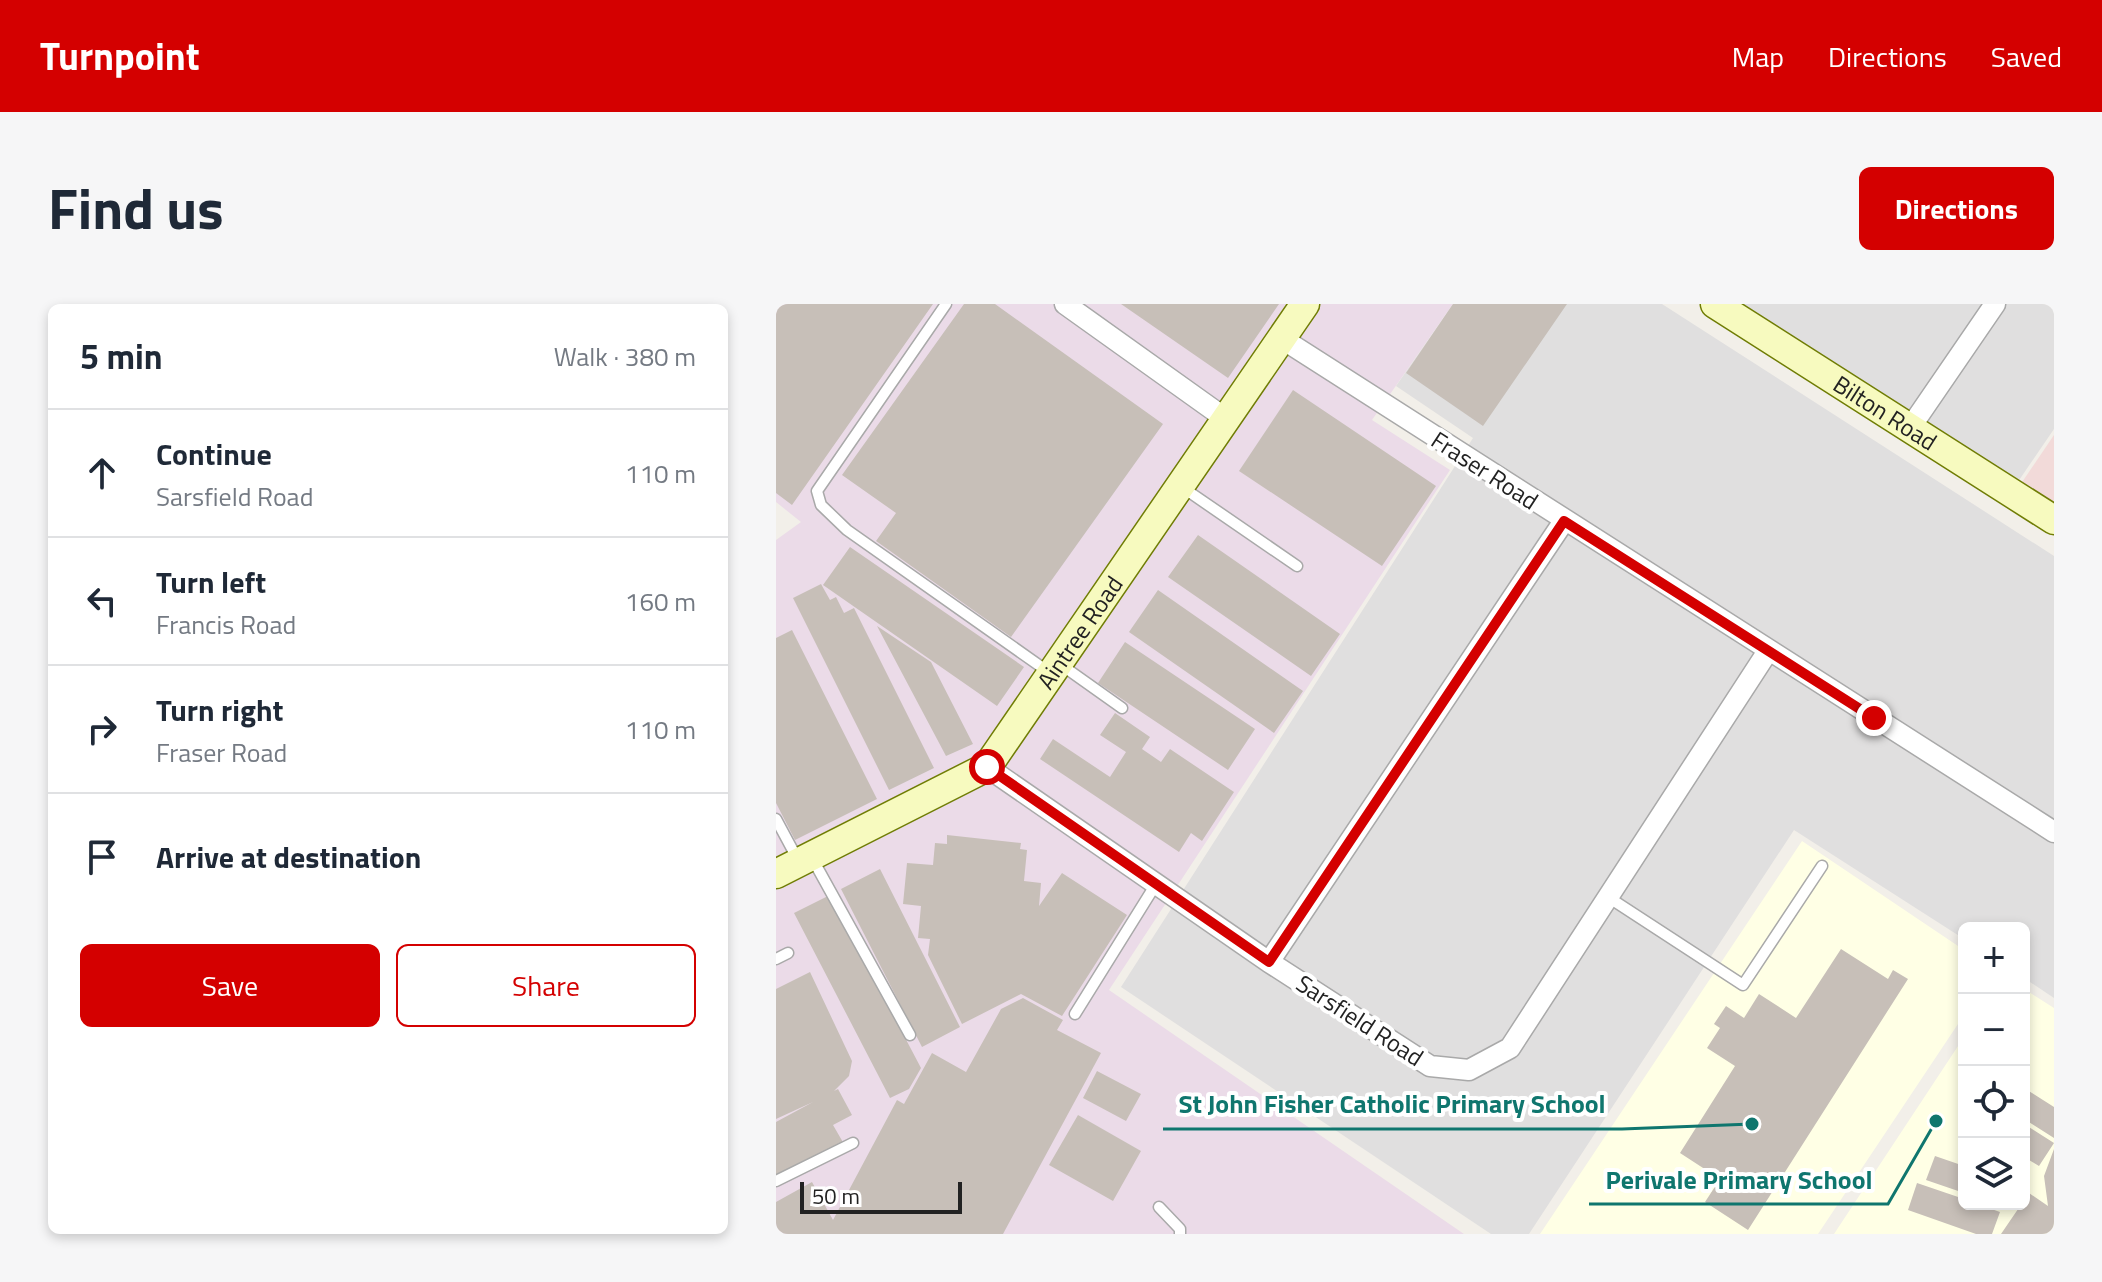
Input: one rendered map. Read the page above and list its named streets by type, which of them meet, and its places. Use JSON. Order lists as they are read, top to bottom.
{
  "streets": {
    "street": [
      "Bilton Road",
      "Fraser Road",
      "Aintree Road",
      "Sarsfield Road"
    ]
  },
  "crossings": [
    ["Fraser Road", "Aintree Road"],
    ["Fraser Road", "Sarsfield Road"],
    ["Aintree Road", "Sarsfield Road"]
  ],
  "places": ["Perivale Primary School", "St John Fisher Catholic Primary School"],
  "scale_bar": "50 m",
  "page": {
    "header": "Turnpoint",
    "nav": ["Map", "Directions", "Saved"],
    "title": "Find us",
    "buttons": [
      "Directions",
      ["Save", "Share"]
    ],
    "heading": ["5 min", "Walk · 380 m"],
    "list": [
      ["Continue", "Sarsfield Road", "110 m"],
      ["Turn left", "Francis Road", "160 m"],
      ["Turn right", "Fraser Road", "110 m"],
      "Arrive at destination"
    ],
    "map_buttons": ["+", "−"],
    "scale": "50 m"
  }
}
